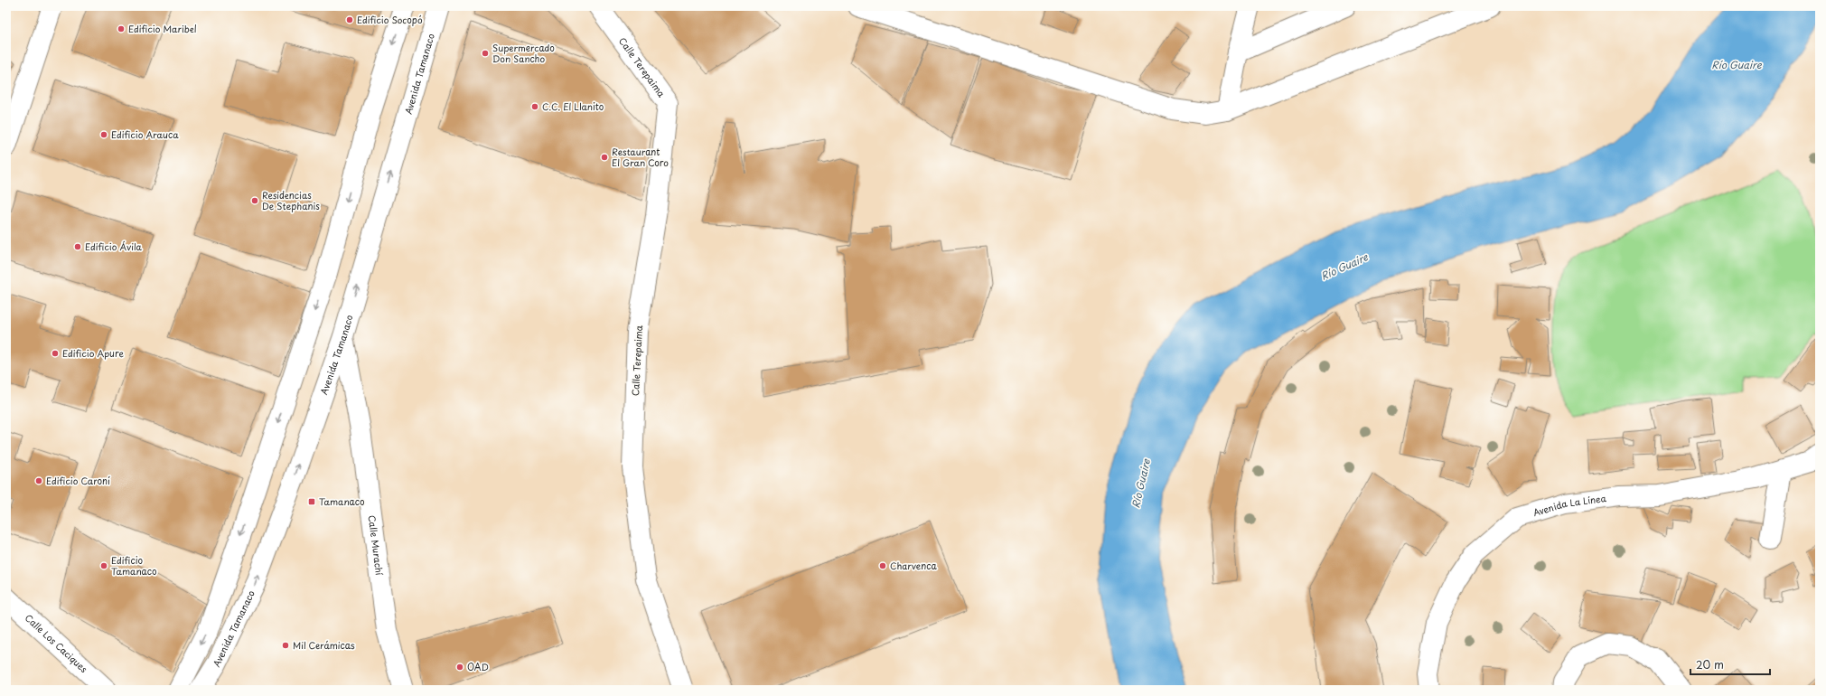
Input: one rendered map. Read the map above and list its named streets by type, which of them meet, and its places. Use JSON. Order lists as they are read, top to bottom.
{
  "streets": {
    "street": [
      "Calle Terepaima",
      "Avenida Tamanaco",
      "Avenida La Línea",
      "Calle Murachí",
      "Calle Los Caciques"
    ]
  },
  "crossings": [
    ["Avenida Tamanaco", "Calle Murachí"]
  ],
  "water": ["Río Guaire"],
  "places": {
    "other": [
      "Edificio Socopó",
      "Edificio Maribel",
      "Supermercado Don Sancho",
      "C.C. El Llanito",
      "Edificio Arauca",
      "Restaurant El Gran Coro",
      "Residencias De Stephanis",
      "Edificio Ávila",
      "Edificio Apure",
      "Edificio Caroní",
      "Edificio Tamanaco",
      "Charvenca",
      "Mil Cerámicas",
      "OAD"
    ],
    "transit": ["Tamanaco"]
  },
  "scale_bar": "20 m"
}
